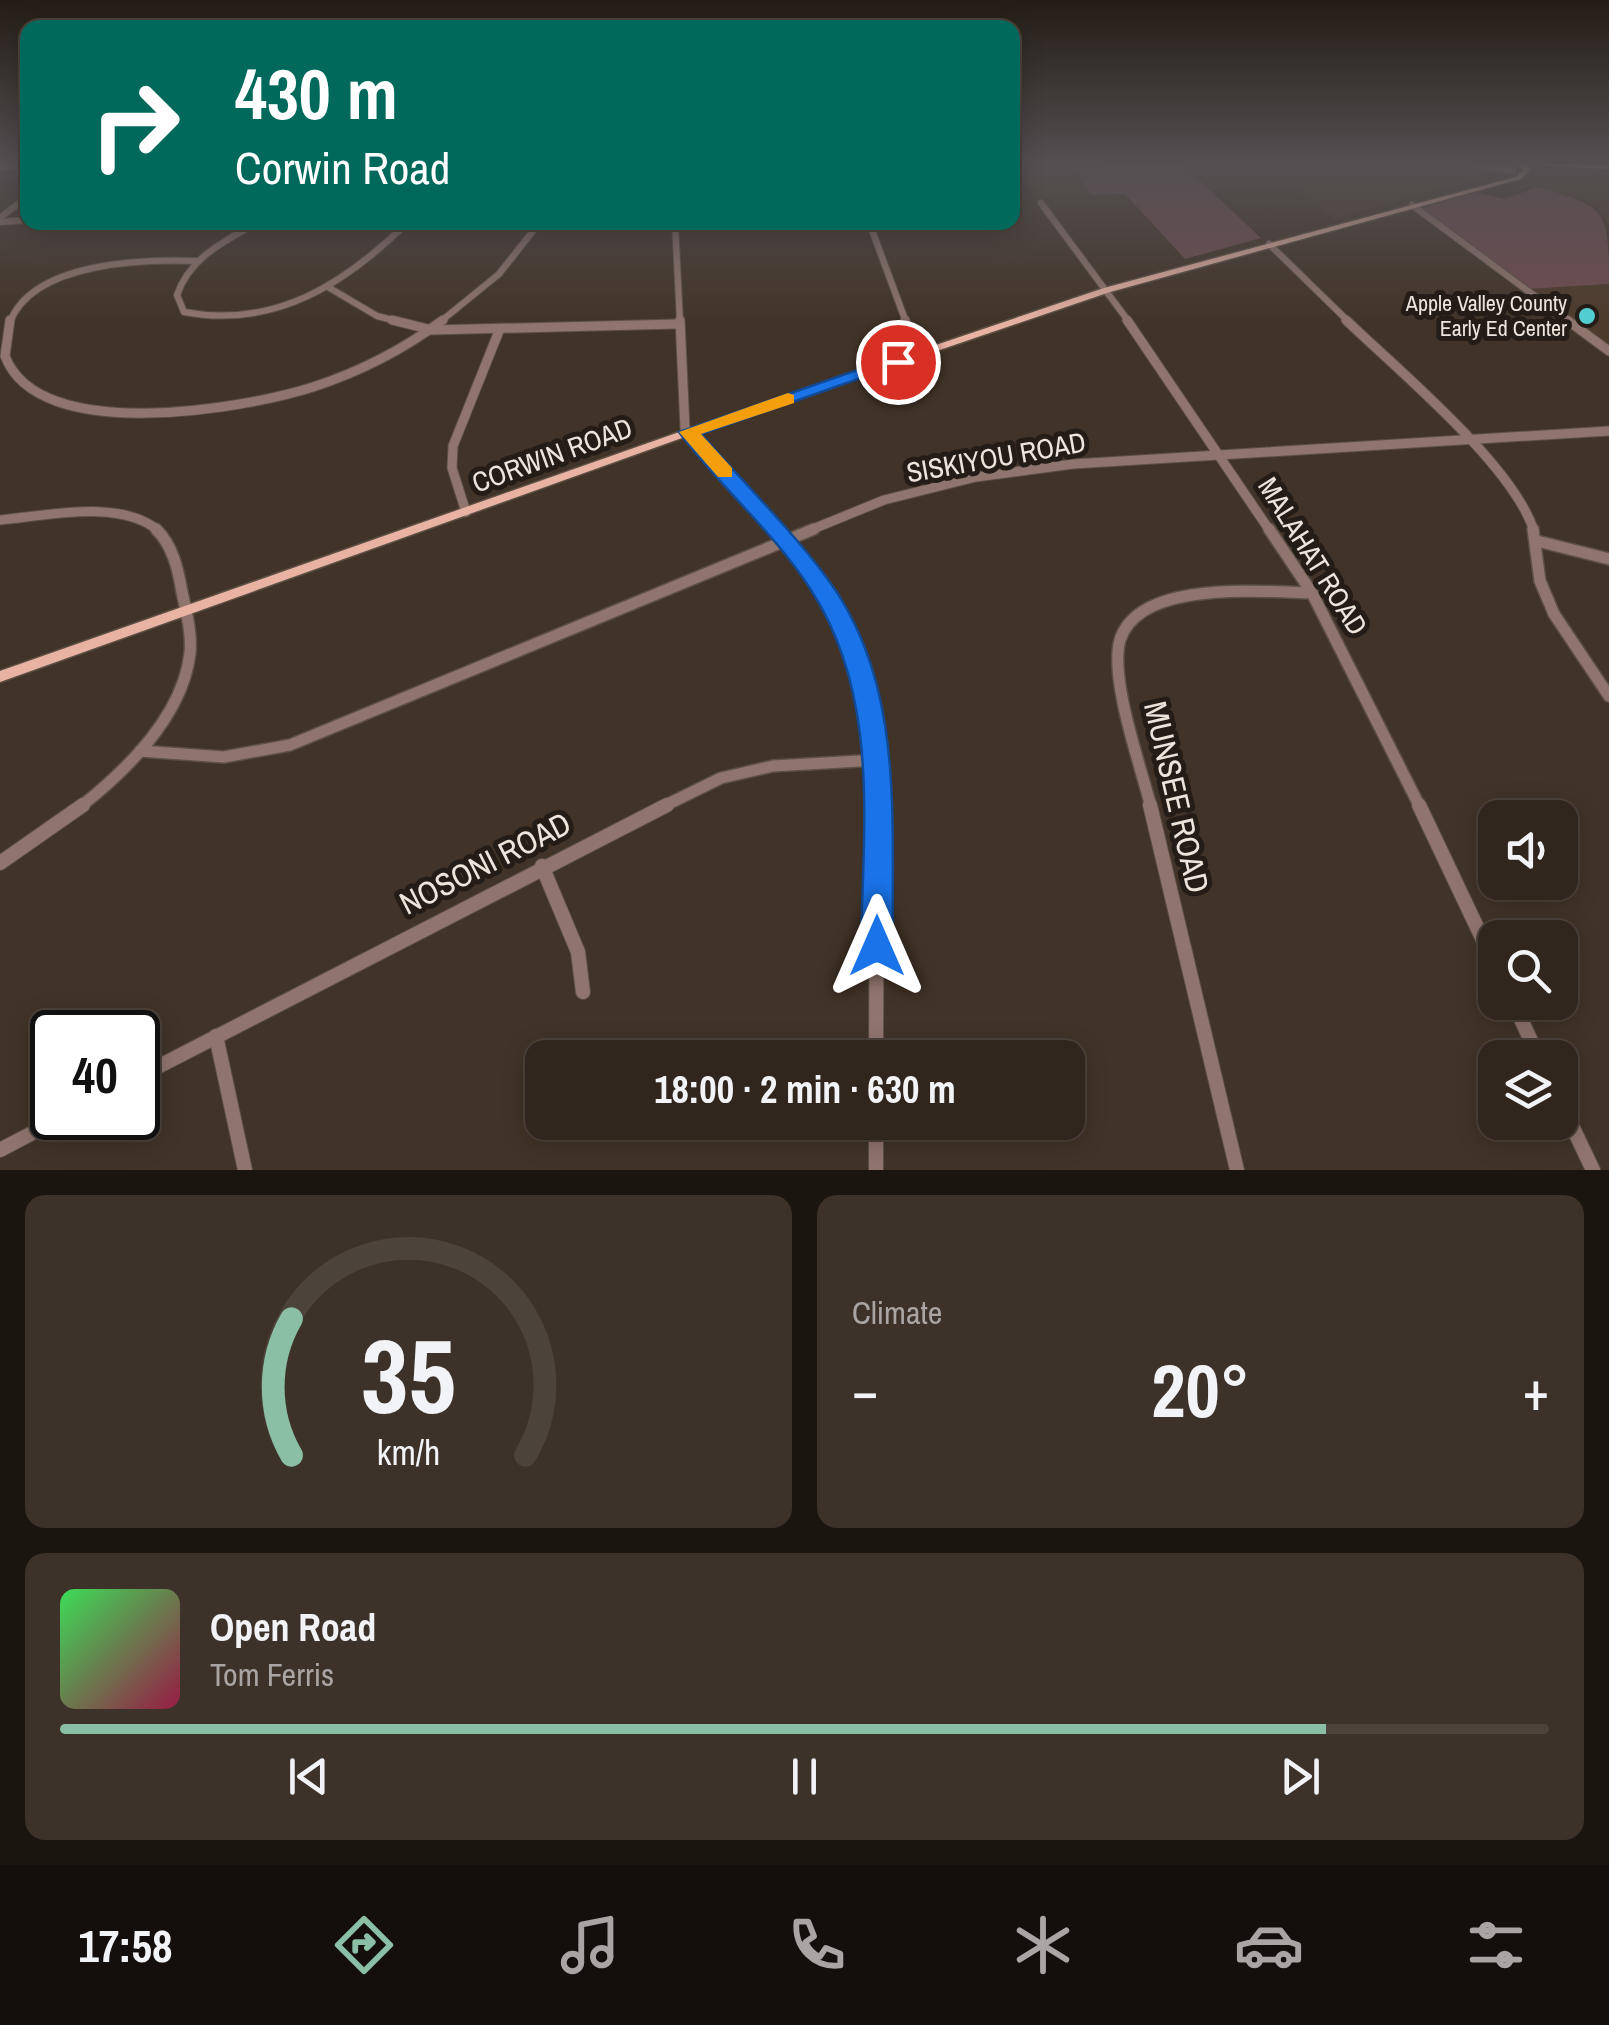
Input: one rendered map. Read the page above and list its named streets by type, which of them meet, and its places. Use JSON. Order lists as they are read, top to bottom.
{
  "streets": {
    "main road": ["CORWIN ROAD"],
    "street": [
      "SISKIYOU ROAD",
      "MALAHAT ROAD",
      "MUNSEE ROAD",
      "NOSONI ROAD"
    ]
  },
  "crossings": [
    ["CORWIN ROAD", "MALAHAT ROAD"],
    ["SISKIYOU ROAD", "MALAHAT ROAD"],
    ["MALAHAT ROAD", "MUNSEE ROAD"]
  ],
  "places": ["Apple Valley County Early Ed Center"],
  "page": {
    "turn": ["430 m", "Corwin Road"],
    "limit": "40",
    "trip": "18:00 · 2 min · 630 m",
    "tile": "Climate",
    "heat": ["−", "20°", "+"],
    "song": ["Open Road", "Tom Ferris"],
    "tabs": "17:58",
    "gauge": ["35", "km/h"]
  }
}
